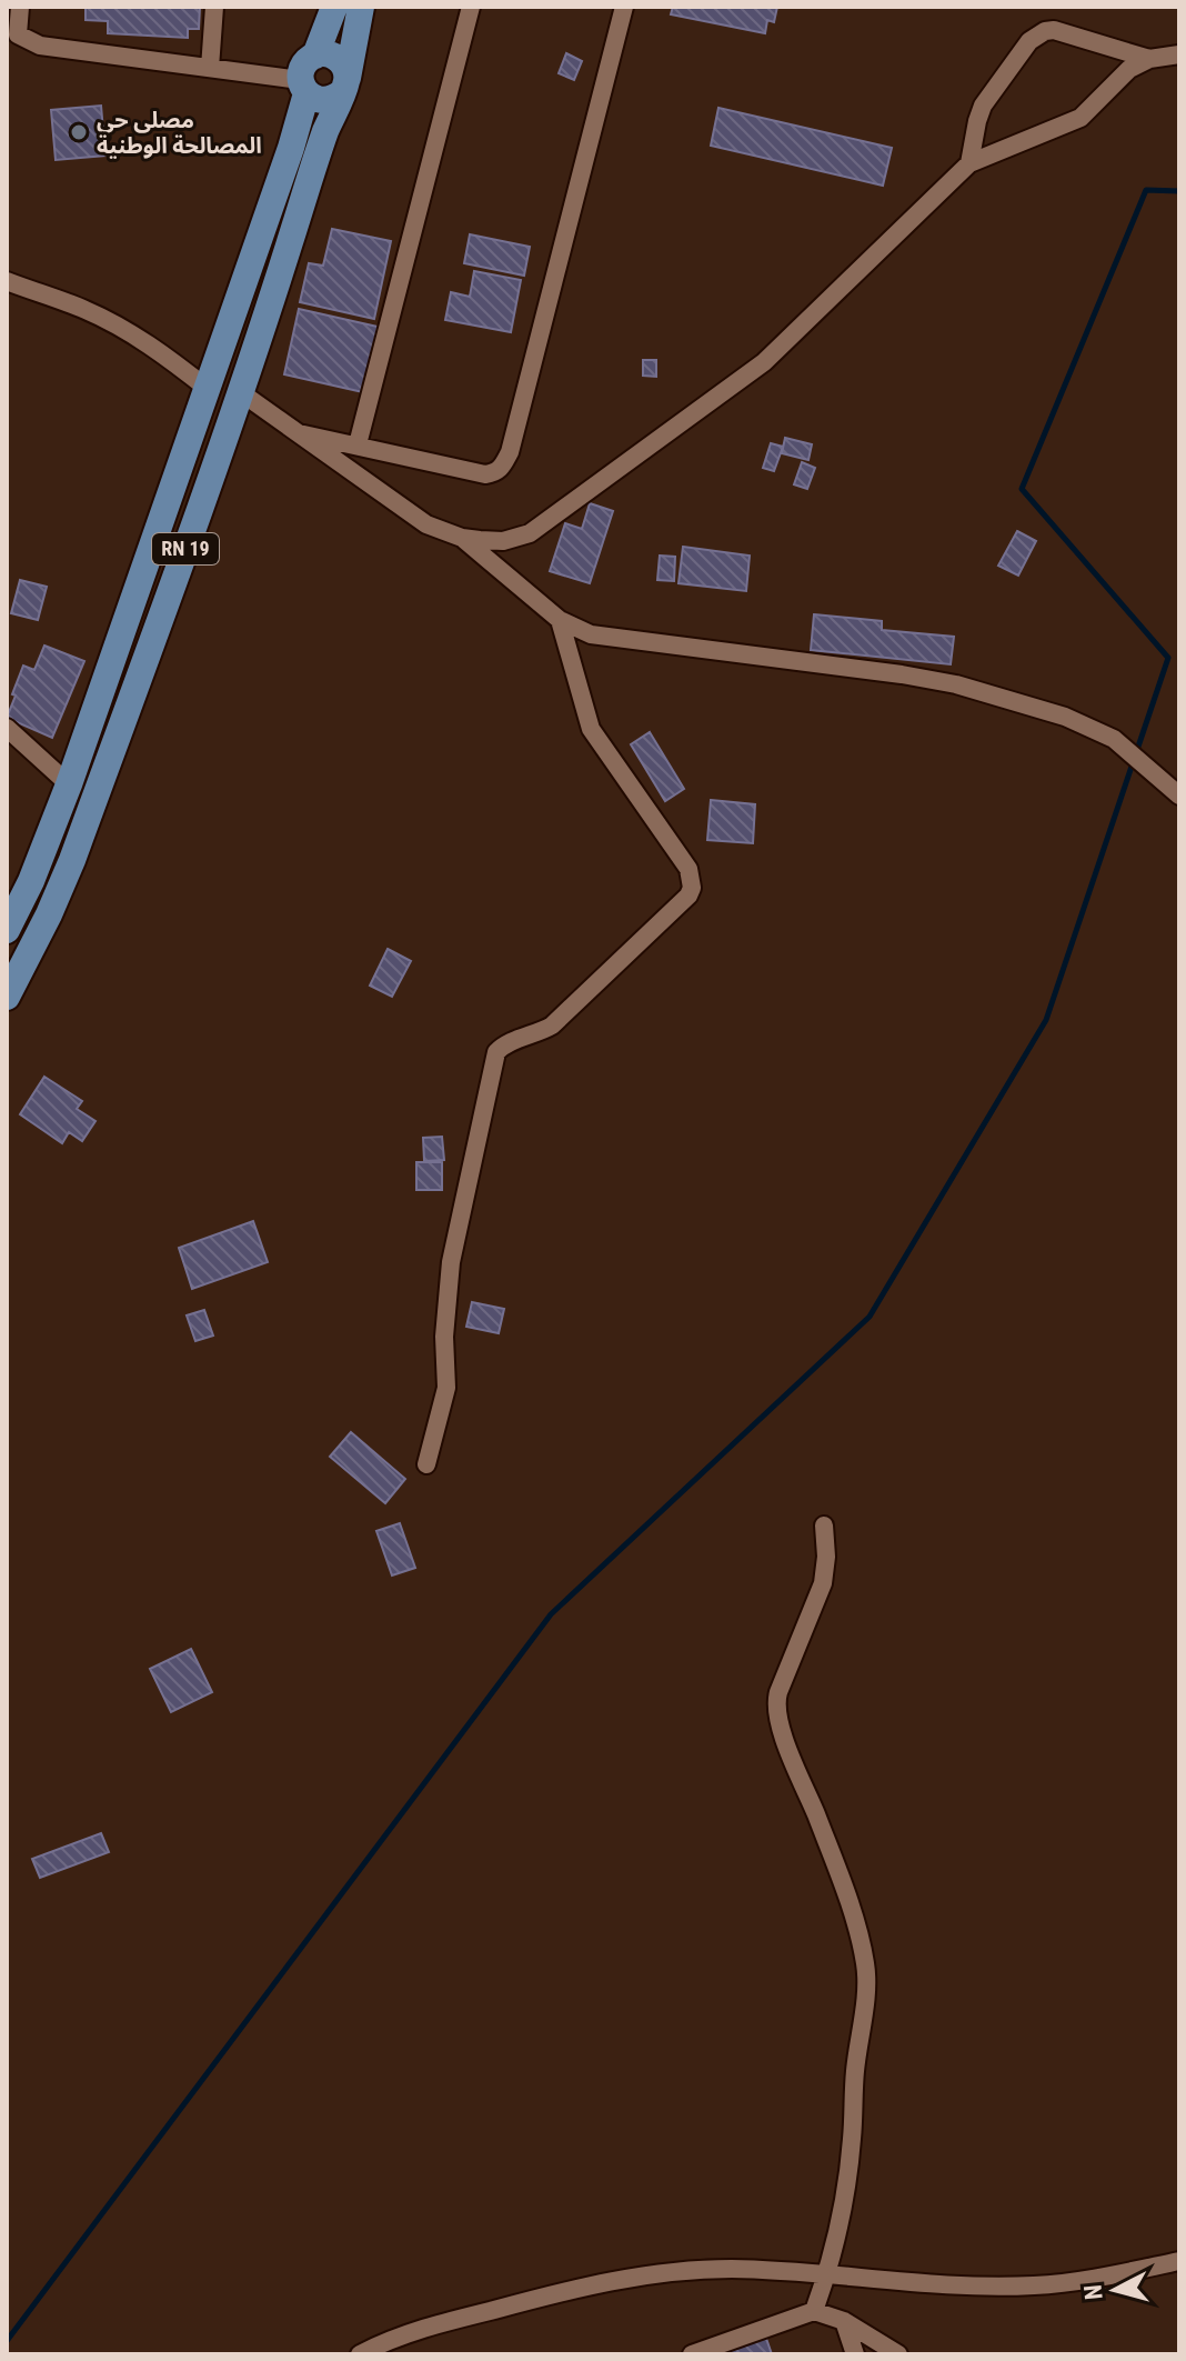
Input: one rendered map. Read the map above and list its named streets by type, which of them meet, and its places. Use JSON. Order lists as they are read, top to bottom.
{
  "streets": {
    "main road": ["RN 19"]
  },
  "places": ["مصلى حي المصالحة الوطنية"],
  "north": "left"
}
